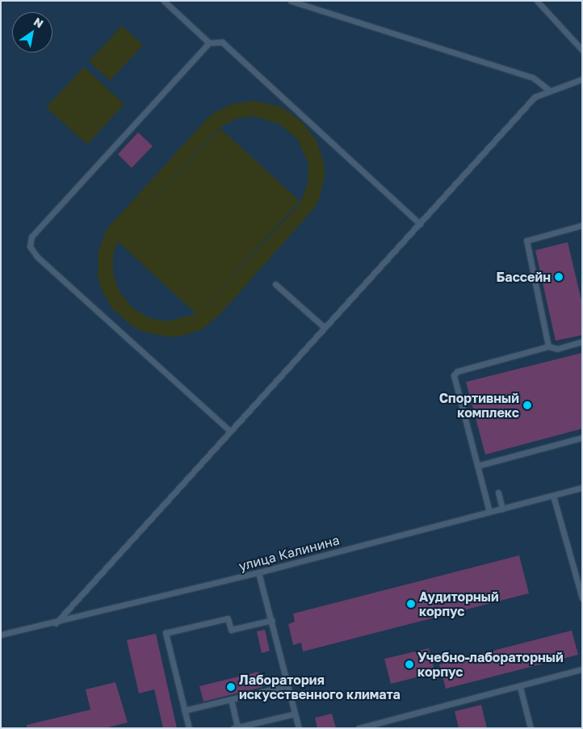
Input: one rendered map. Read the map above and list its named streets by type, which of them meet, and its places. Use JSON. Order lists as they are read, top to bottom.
{
  "streets": {
    "lane": ["улица Калинина"]
  },
  "places": [
    "Бассейн",
    "Спортивный комплекс",
    "Аудиторный корпус",
    "Учебно-лабораторный корпус",
    "Лаборатория искусственного климата"
  ],
  "north": "top right"
}
